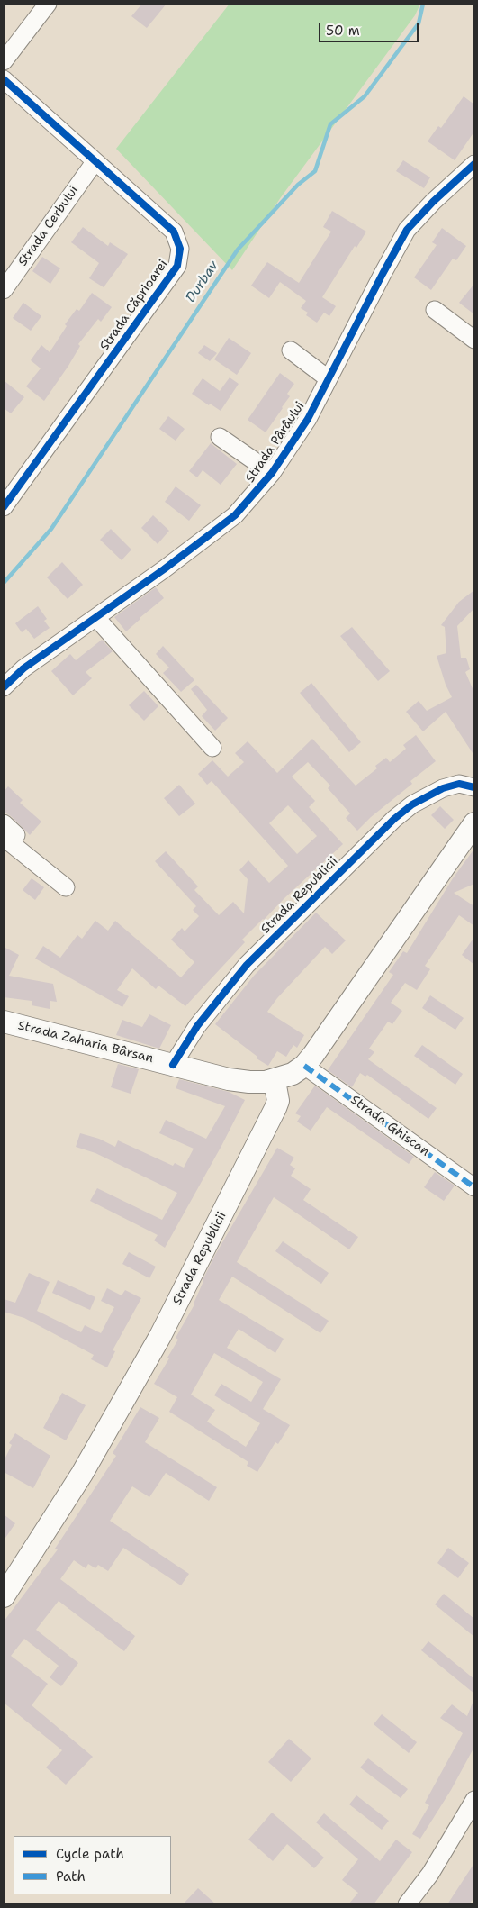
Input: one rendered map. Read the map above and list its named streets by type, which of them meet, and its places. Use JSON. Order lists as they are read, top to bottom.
{
  "streets": {
    "main road": ["Strada Republicii", "Strada Zaharia Bârsan"],
    "street": [
      "Strada Cerbului",
      "Strada Căprioarei",
      "Strada Pârâului",
      "Strada Ghiscan"
    ]
  },
  "crossings": [
    ["Strada Cerbului", "Strada Căprioarei"],
    ["Strada Republicii", "Strada Zaharia Bârsan"]
  ],
  "water": ["Durbav"],
  "legend": ["Cycle path", "Path"],
  "scale_bar": "50 m"
}
